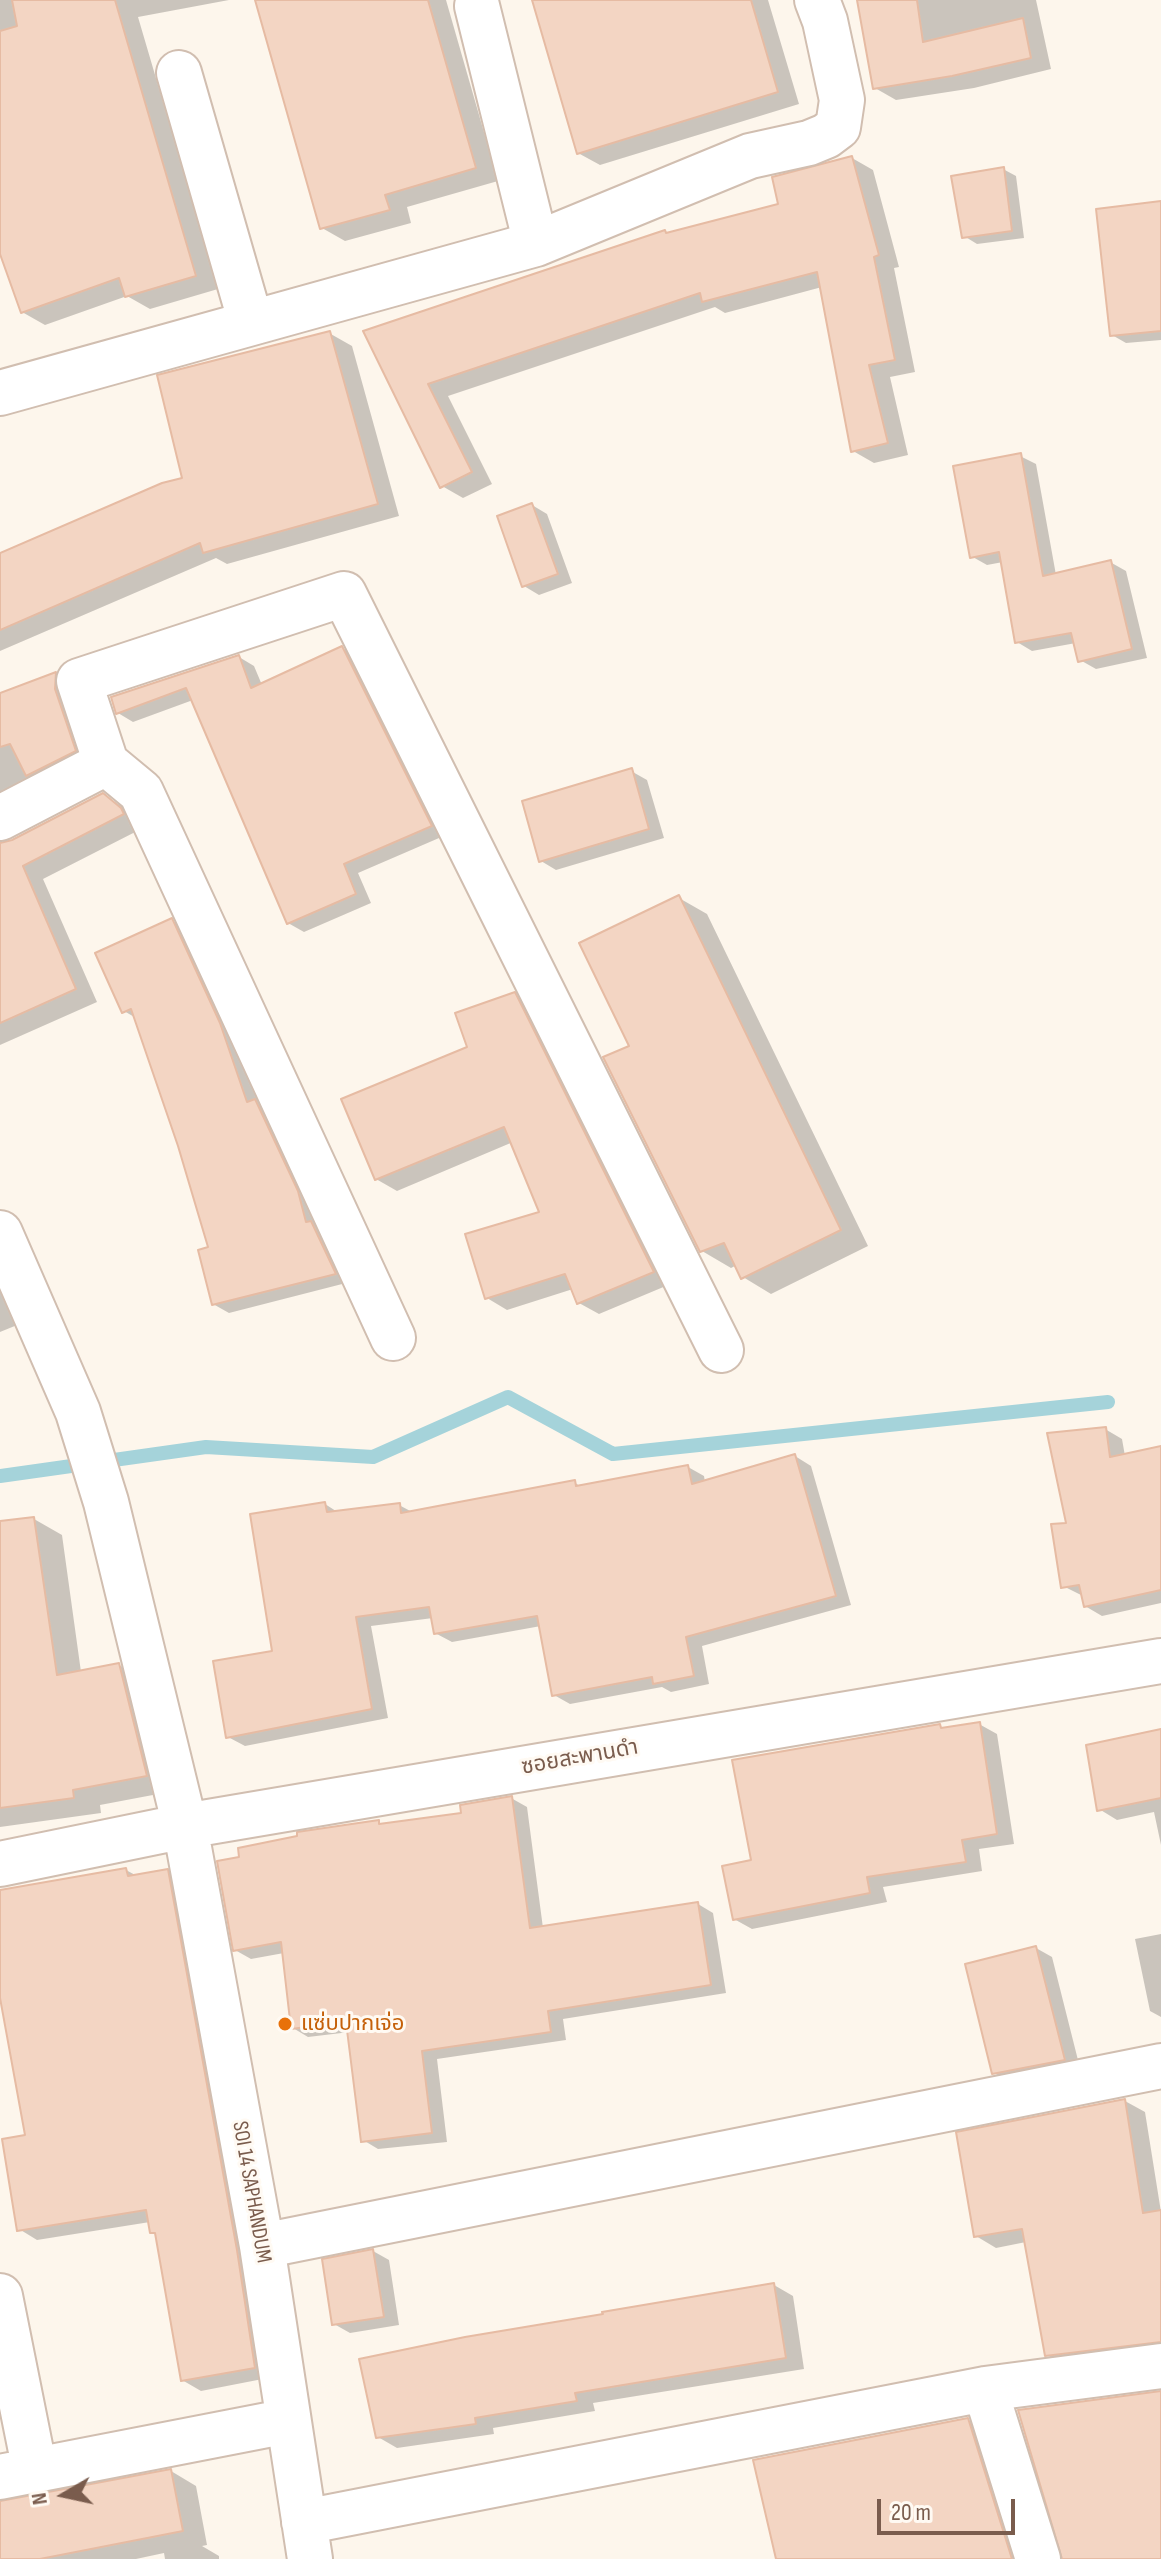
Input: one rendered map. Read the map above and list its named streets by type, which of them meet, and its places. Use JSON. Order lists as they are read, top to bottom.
{
  "streets": {
    "street": ["ซอยสะพานดำ", "SOI 14 SAPHANDUM"]
  },
  "crossings": [
    ["ซอยสะพานดำ", "SOI 14 SAPHANDUM"]
  ],
  "places": ["แซ่บปากเจ่อ"],
  "scale_bar": "20 m",
  "north": "left"
}
